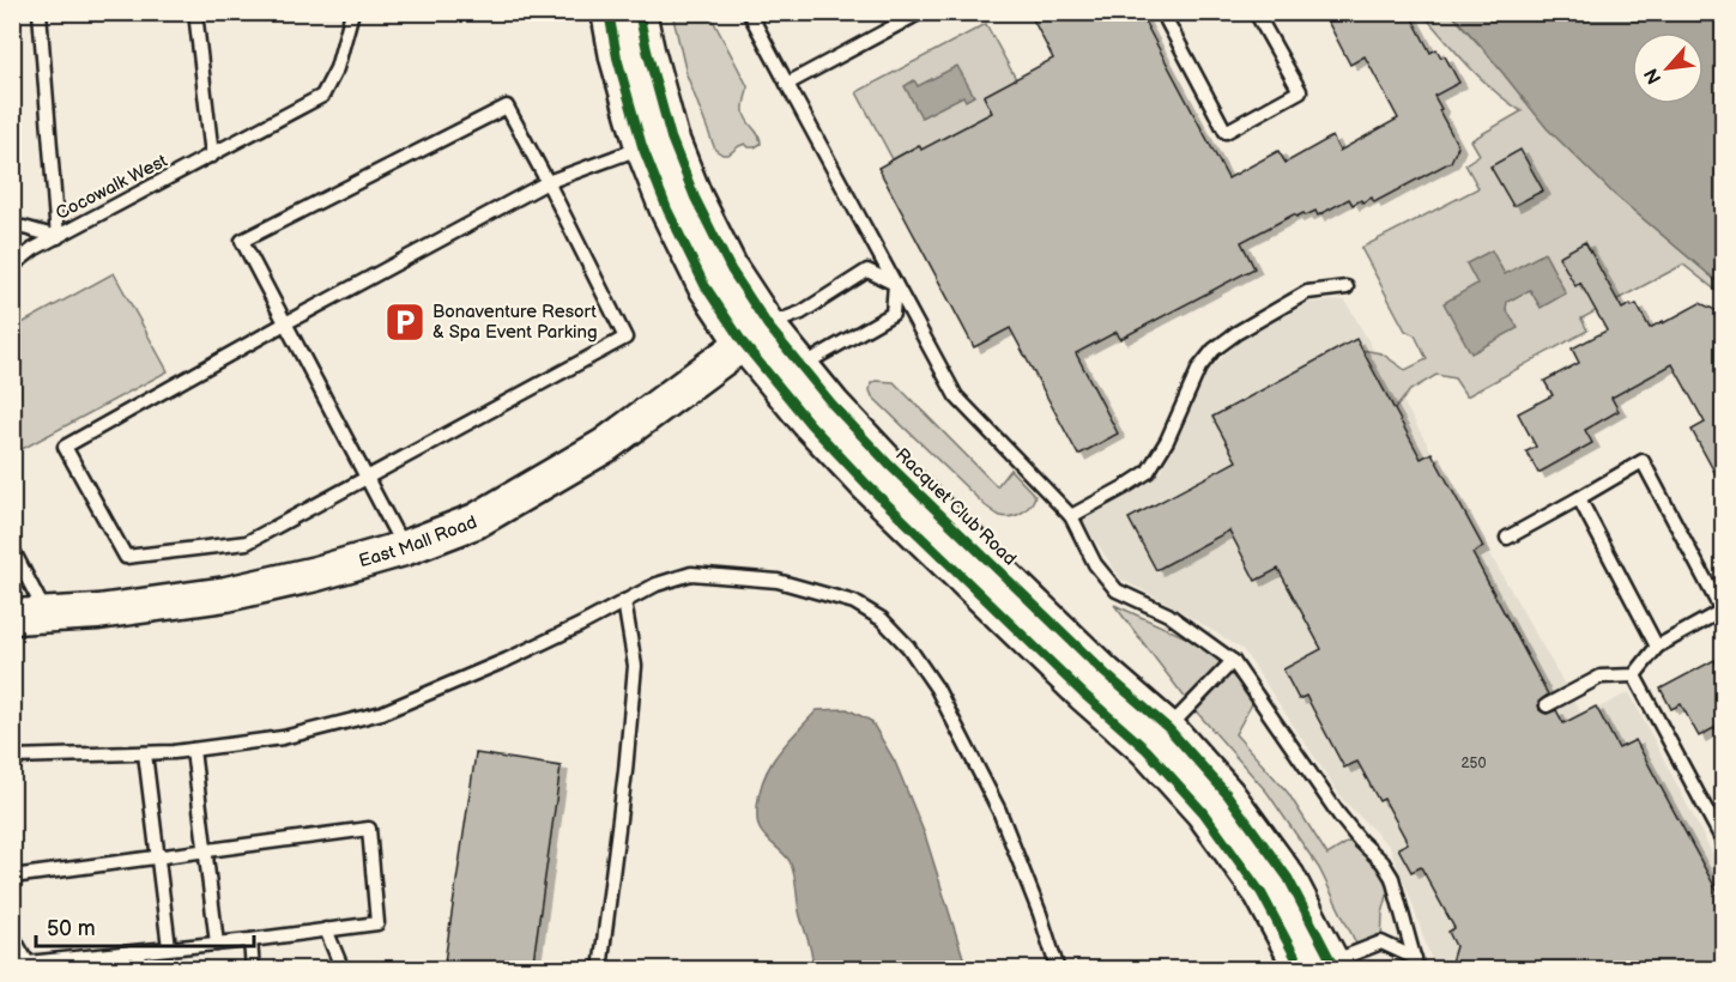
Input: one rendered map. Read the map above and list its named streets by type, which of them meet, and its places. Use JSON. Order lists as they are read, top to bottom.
{
  "streets": {
    "street": ["Racquet Club Road", "East Mall Road"],
    "lane": ["Cocowalk West"]
  },
  "crossings": [
    ["Racquet Club Road", "East Mall Road"]
  ],
  "places": {
    "parking": ["Bonaventure Resort & Spa Event Parking"]
  },
  "house_numbers": ["250"],
  "scale_bar": "50 m",
  "north": "bottom left"
}
